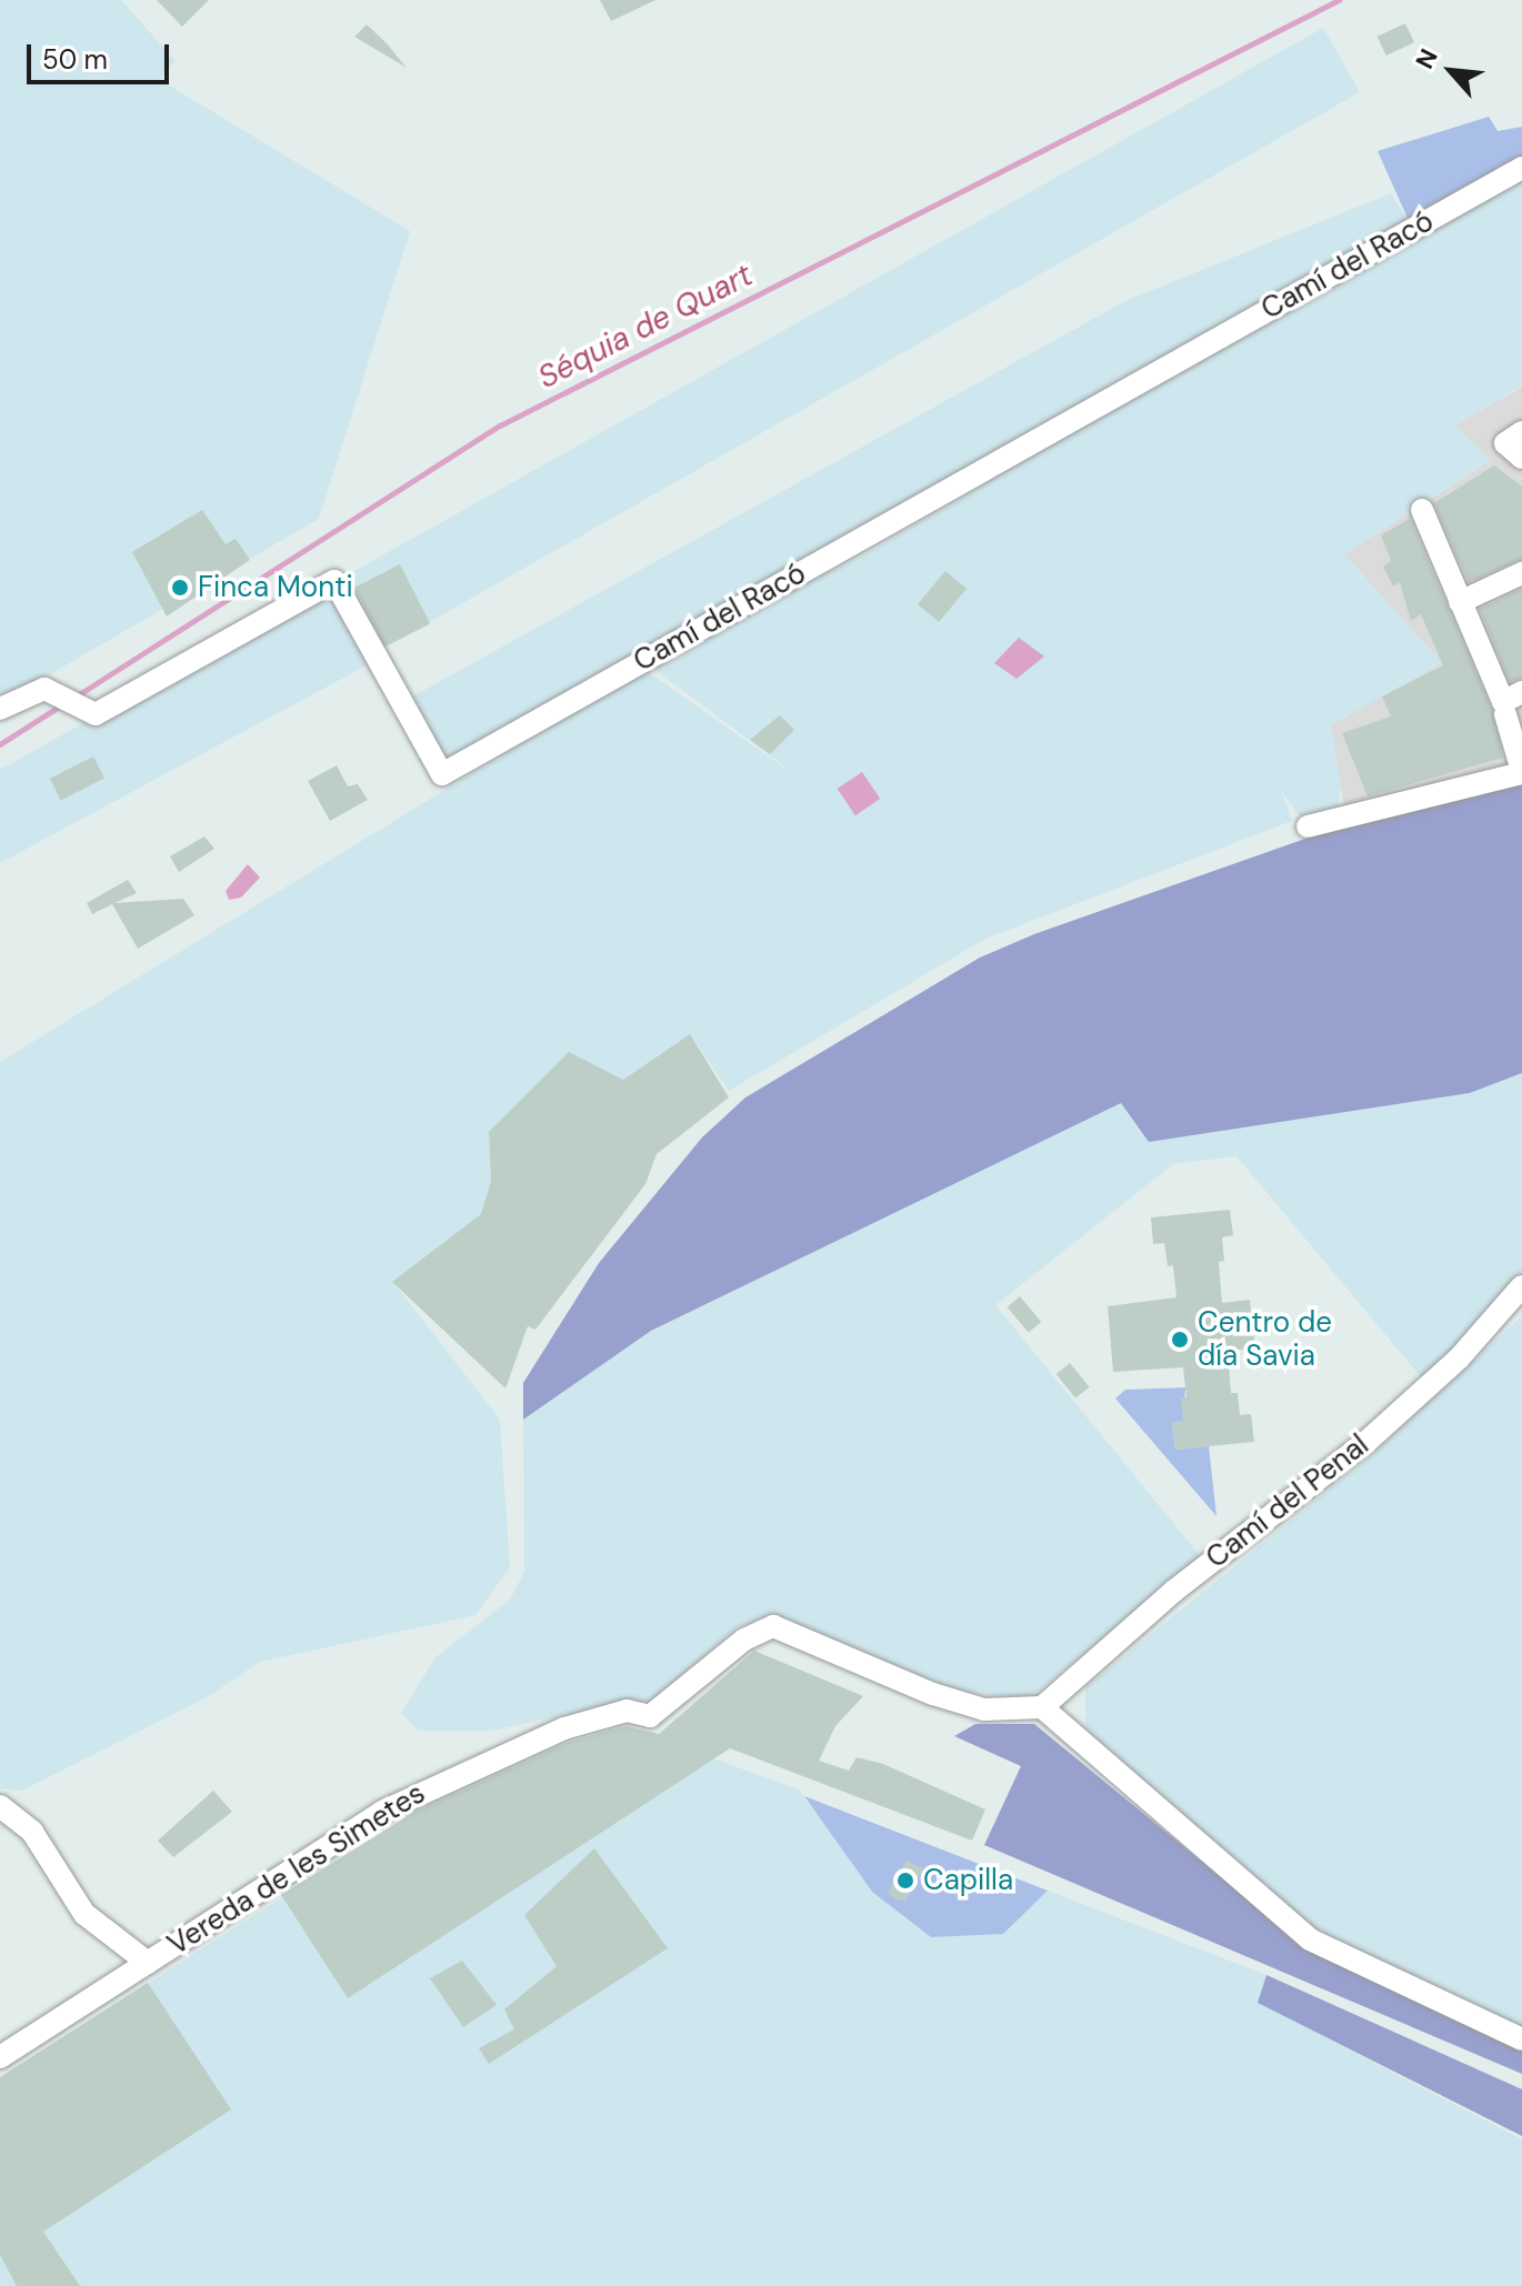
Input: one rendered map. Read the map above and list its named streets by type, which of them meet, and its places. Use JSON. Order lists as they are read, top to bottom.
{
  "streets": {
    "street": ["Camí del Racó", "Camí del Penal", "Vereda de les Simetes"]
  },
  "crossings": [
    ["Camí del Penal", "Vereda de les Simetes"]
  ],
  "water": ["Séquia de Quart"],
  "places": ["Finca Monti", "Centro de día Savia", "Capilla"],
  "scale_bar": "50 m",
  "north": "top left"
}
